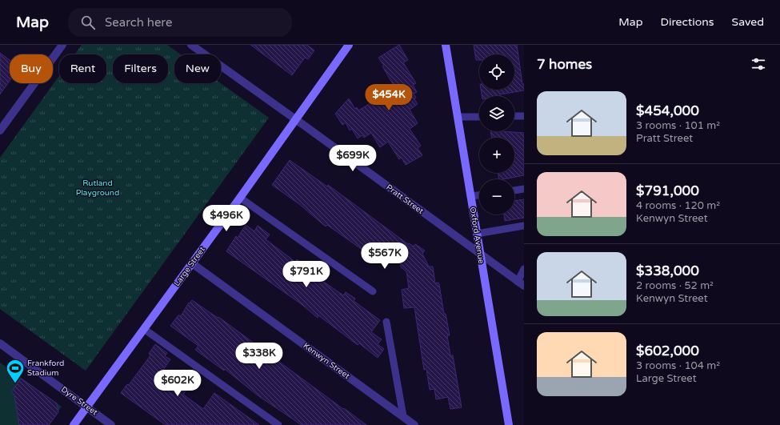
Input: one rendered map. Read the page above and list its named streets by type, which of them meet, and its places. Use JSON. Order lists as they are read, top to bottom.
{
  "streets": {
    "street": [
      "Pratt Street",
      "Oxford Avenue",
      "Large Street",
      "Kenwyn Street",
      "Dyre Street"
    ]
  },
  "crossings": [
    ["Pratt Street", "Oxford Avenue"],
    ["Pratt Street", "Large Street"],
    ["Large Street", "Kenwyn Street"],
    ["Large Street", "Dyre Street"]
  ],
  "parks": ["Rutland Playground"],
  "places": {
    "sports": ["Frankford Stadium"]
  },
  "page": {
    "header": "Map",
    "search": "Search here",
    "nav": ["Map", "Directions", "Saved"],
    "heading": "7 homes",
    "map_buttons": ["+", "−"],
    "chip": [
      "Buy",
      "Rent",
      "Filters",
      "New"
    ],
    "list": [
      {
        "name": "$454,000",
        "note": "3 rooms · 101 m² · Pratt Street"
      },
      {
        "name": "$791,000",
        "note": "4 rooms · 120 m² · Kenwyn Street"
      },
      {
        "name": "$338,000",
        "note": "2 rooms · 52 m² · Kenwyn Street"
      },
      {
        "name": "$602,000",
        "note": "3 rooms · 104 m² · Large Street"
      }
    ],
    "price": [
      "$454K",
      "$699K",
      "$496K",
      "$567K",
      "$791K",
      "$338K",
      "$602K"
    ]
  }
}
